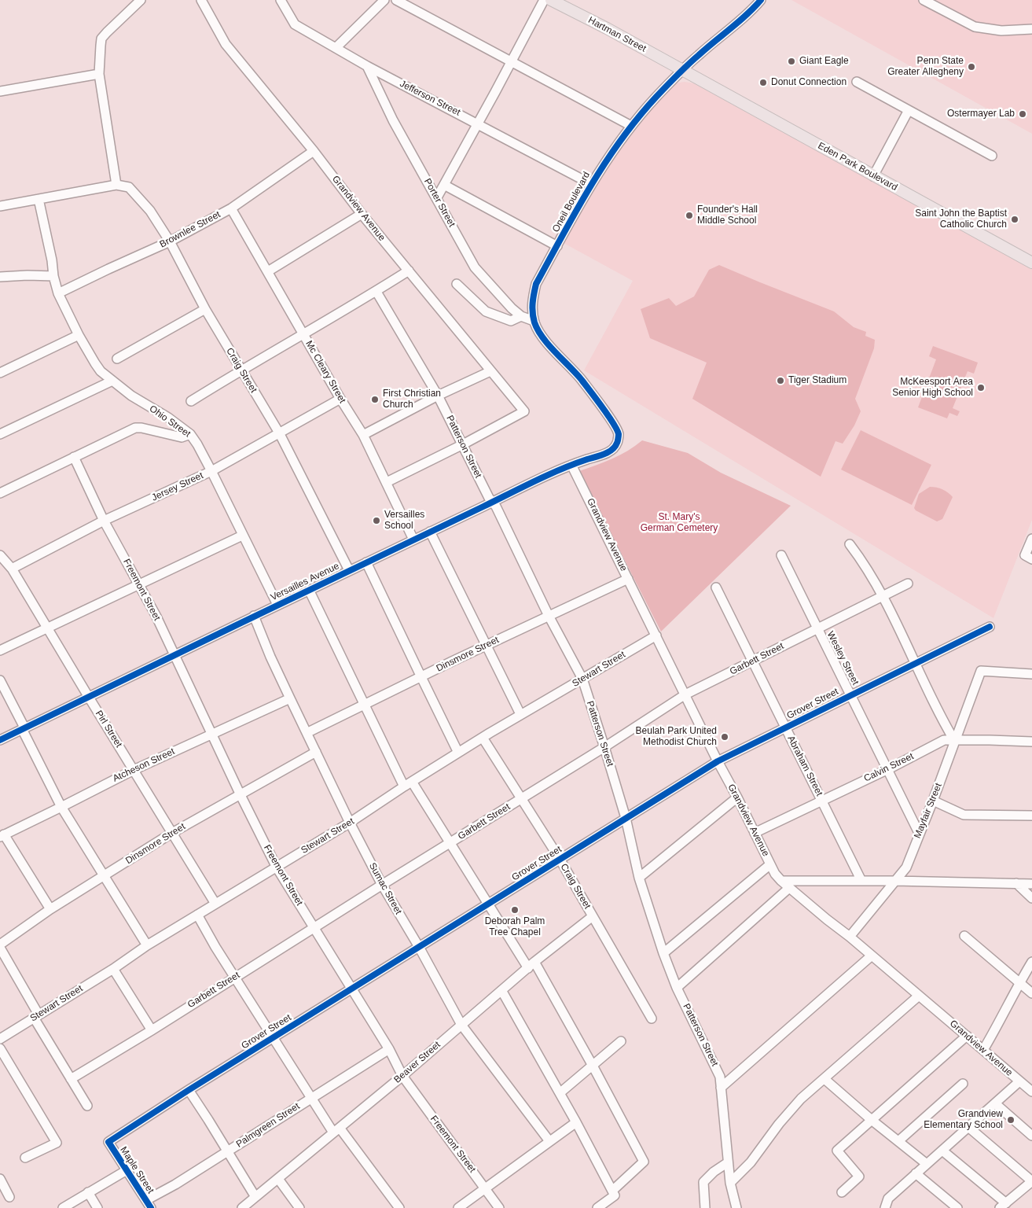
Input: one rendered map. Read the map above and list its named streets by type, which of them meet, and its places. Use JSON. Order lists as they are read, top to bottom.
{
  "streets": {
    "main road": ["Hartman Street", "Eden Park Boulevard"],
    "street": [
      "Jefferson Street",
      "Oneil Boulevard",
      "Porter Street",
      "Grandview Avenue",
      "Brownlee Street",
      "Craig Street",
      "Mc Cleary Street",
      "Ohio Street",
      "Patterson Street",
      "Jersey Street",
      "Versailles Avenue",
      "Freemont Street",
      "Dinsmore Street",
      "Wesley Street",
      "Garbett Street",
      "Stewart Street",
      "Grover Street",
      "Pirl Street",
      "Atcheson Street",
      "Abraham Street",
      "Calvin Street",
      "Mayfair Street",
      "Sumac Street",
      "Beaver Street",
      "Palmgreen Street",
      "Maple Street"
    ]
  },
  "crossings": [
    ["Hartman Street", "Eden Park Boulevard"],
    ["Hartman Street", "Oneil Boulevard"],
    ["Jefferson Street", "Oneil Boulevard"],
    ["Jefferson Street", "Porter Street"],
    ["Eden Park Boulevard", "Oneil Boulevard"],
    ["Oneil Boulevard", "Porter Street"],
    ["Oneil Boulevard", "Versailles Avenue"],
    ["Grandview Avenue", "Brownlee Street"],
    ["Grandview Avenue", "Patterson Street"],
    ["Grandview Avenue", "Versailles Avenue"],
    ["Grandview Avenue", "Dinsmore Street"],
    ["Grandview Avenue", "Garbett Street"],
    ["Grandview Avenue", "Stewart Street"],
    ["Grandview Avenue", "Grover Street"],
    ["Grandview Avenue", "Calvin Street"],
    ["Grandview Avenue", "Mayfair Street"],
    ["Brownlee Street", "Craig Street"],
    ["Brownlee Street", "Mc Cleary Street"],
    ["Brownlee Street", "Ohio Street"],
    ["Craig Street", "Jersey Street"],
    ["Craig Street", "Versailles Avenue"],
    ["Craig Street", "Garbett Street"],
    ["Craig Street", "Stewart Street"],
    ["Craig Street", "Grover Street"],
    ["Craig Street", "Beaver Street"],
    ["Mc Cleary Street", "Jersey Street"],
    ["Mc Cleary Street", "Versailles Avenue"],
    ["Ohio Street", "Jersey Street"],
    ["Ohio Street", "Versailles Avenue"],
    ["Patterson Street", "Versailles Avenue"],
    ["Patterson Street", "Dinsmore Street"],
    ["Patterson Street", "Garbett Street"],
    ["Patterson Street", "Stewart Street"],
    ["Patterson Street", "Grover Street"],
    ["Jersey Street", "Freemont Street"],
    ["Jersey Street", "Pirl Street"],
    ["Versailles Avenue", "Freemont Street"],
    ["Versailles Avenue", "Pirl Street"],
    ["Versailles Avenue", "Sumac Street"],
    ["Freemont Street", "Dinsmore Street"],
    ["Freemont Street", "Garbett Street"],
    ["Freemont Street", "Stewart Street"],
    ["Freemont Street", "Grover Street"],
    ["Freemont Street", "Atcheson Street"],
    ["Freemont Street", "Beaver Street"],
    ["Freemont Street", "Palmgreen Street"],
    ["Dinsmore Street", "Pirl Street"],
    ["Dinsmore Street", "Sumac Street"],
    ["Wesley Street", "Garbett Street"],
    ["Wesley Street", "Grover Street"],
    ["Wesley Street", "Calvin Street"],
    ["Wesley Street", "Mayfair Street"],
    ["Garbett Street", "Abraham Street"],
    ["Garbett Street", "Sumac Street"],
    ["Stewart Street", "Pirl Street"],
    ["Stewart Street", "Sumac Street"],
    ["Grover Street", "Abraham Street"],
    ["Grover Street", "Sumac Street"],
    ["Grover Street", "Maple Street"],
    ["Pirl Street", "Atcheson Street"],
    ["Atcheson Street", "Sumac Street"],
    ["Abraham Street", "Calvin Street"],
    ["Calvin Street", "Mayfair Street"],
    ["Sumac Street", "Beaver Street"],
    ["Palmgreen Street", "Maple Street"]
  ],
  "parks": ["St. Mary's German Cemetery"],
  "places": [
    "Giant Eagle",
    "Penn State Greater Allegheny",
    "Donut Connection",
    "Ostermayer Lab",
    "Founder's Hall Middle School",
    "Saint John the Baptist Catholic Church",
    "Tiger Stadium",
    "McKeesport Area Senior High School",
    "First Christian Church",
    "Versailles School",
    "Beulah Park United Methodist Church",
    "Deborah Palm Tree Chapel",
    "Grandview Elementary School"
  ]
}
